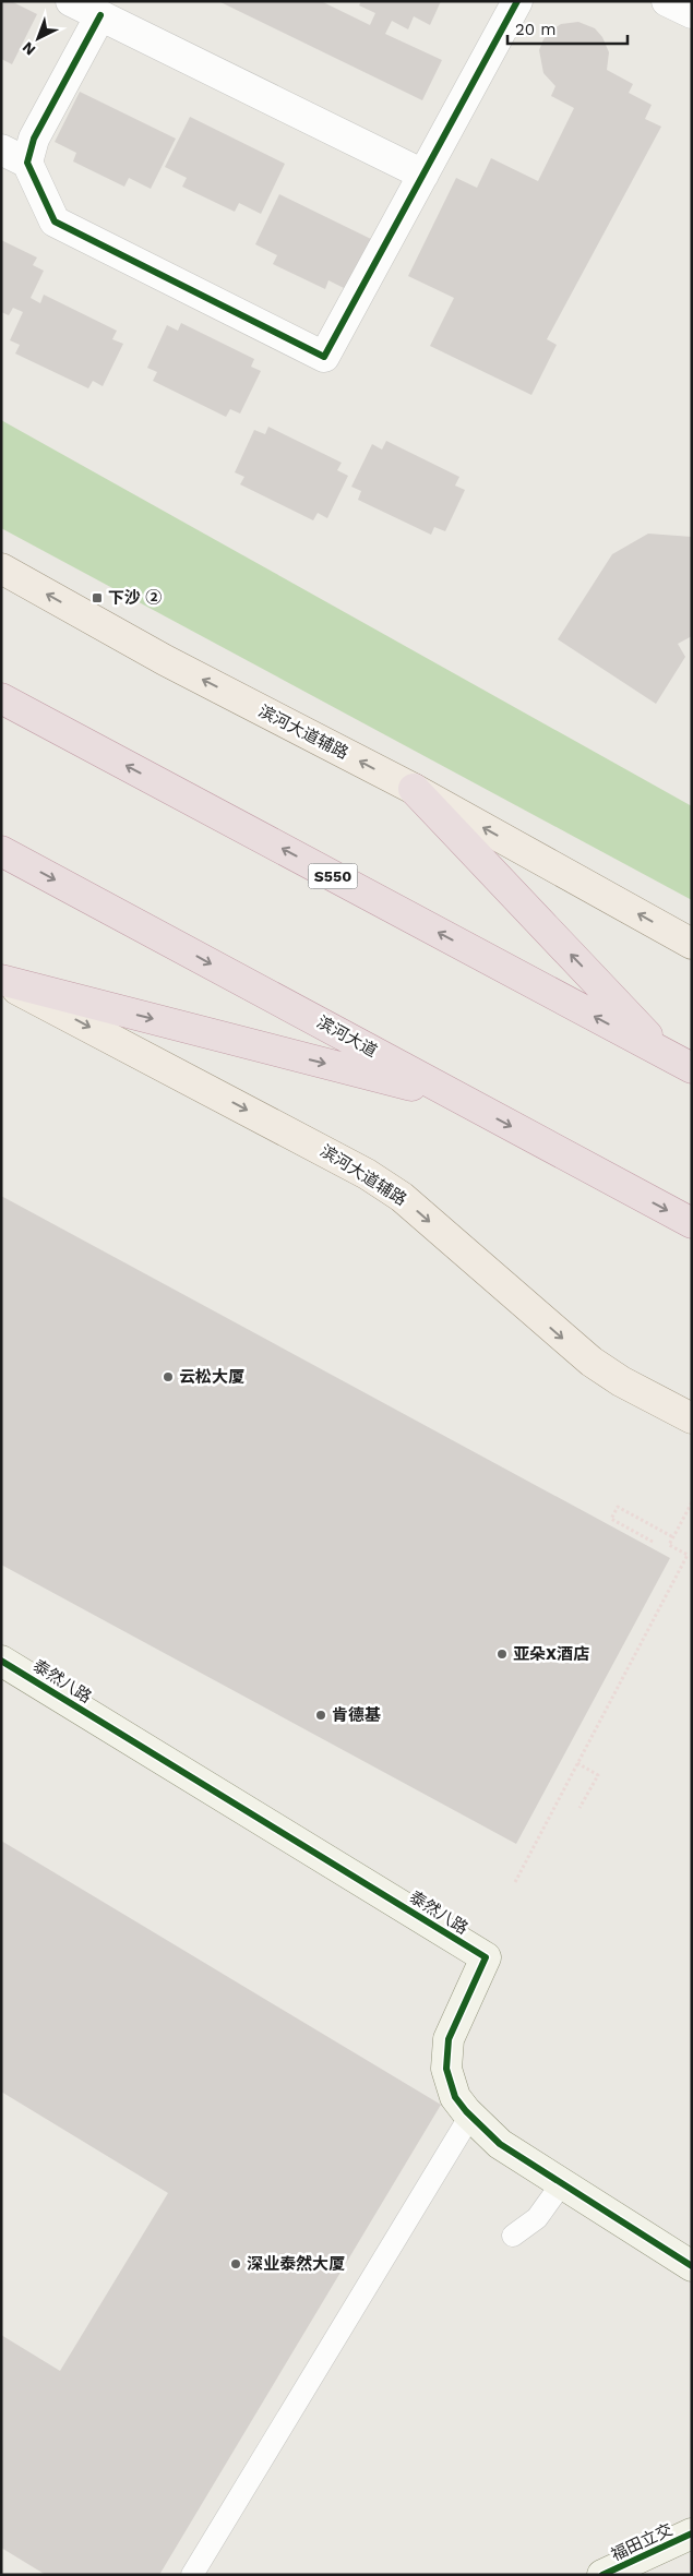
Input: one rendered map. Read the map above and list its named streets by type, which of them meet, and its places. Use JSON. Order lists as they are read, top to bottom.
{
  "streets": {
    "highway": ["S550", "滨河大道"],
    "main road": ["滨河大道辅路"],
    "street": ["泰然八路", "福田立交"]
  },
  "places": {
    "transit": ["下沙 ②"],
    "other": [
      "云松大厦",
      "亚朵X酒店",
      "肯德基",
      "深业泰然大厦"
    ]
  },
  "scale_bar": "20 m",
  "north": "bottom left"
}
